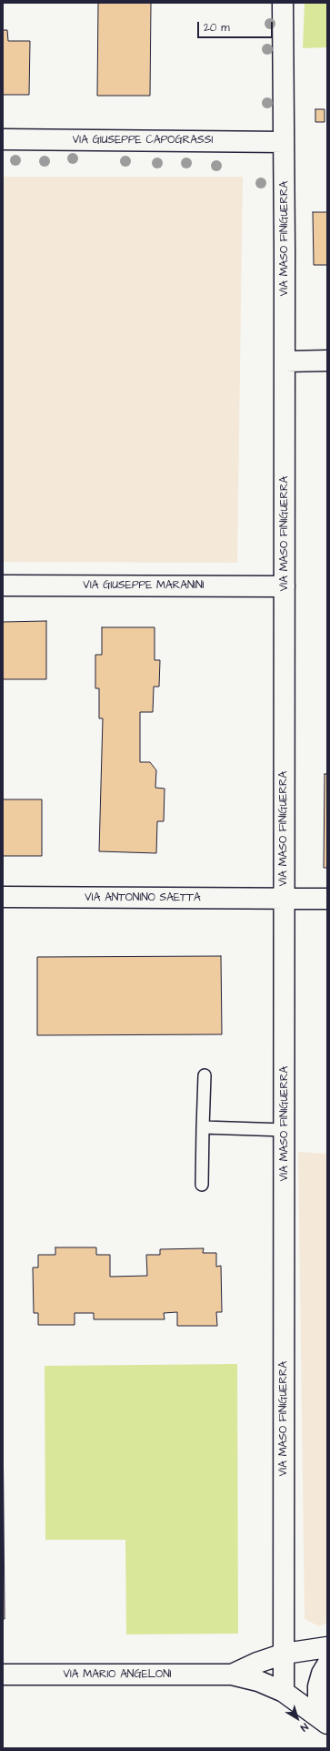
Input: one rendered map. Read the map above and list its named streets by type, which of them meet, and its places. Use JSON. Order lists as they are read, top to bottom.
{
  "streets": {
    "street": [
      "VIA GIUSEPPE CAPOGRASSI",
      "VIA MASO FINIGUERRA",
      "VIA GIUSEPPE MARANINI",
      "VIA ANTONINO SAETTA",
      "VIA MARIO ANGELONI"
    ]
  },
  "crossings": [
    ["VIA GIUSEPPE CAPOGRASSI", "VIA MASO FINIGUERRA"],
    ["VIA MASO FINIGUERRA", "VIA GIUSEPPE MARANINI"],
    ["VIA MASO FINIGUERRA", "VIA ANTONINO SAETTA"],
    ["VIA MASO FINIGUERRA", "VIA MARIO ANGELONI"]
  ],
  "scale_bar": "20 m",
  "north": "bottom right"
}
